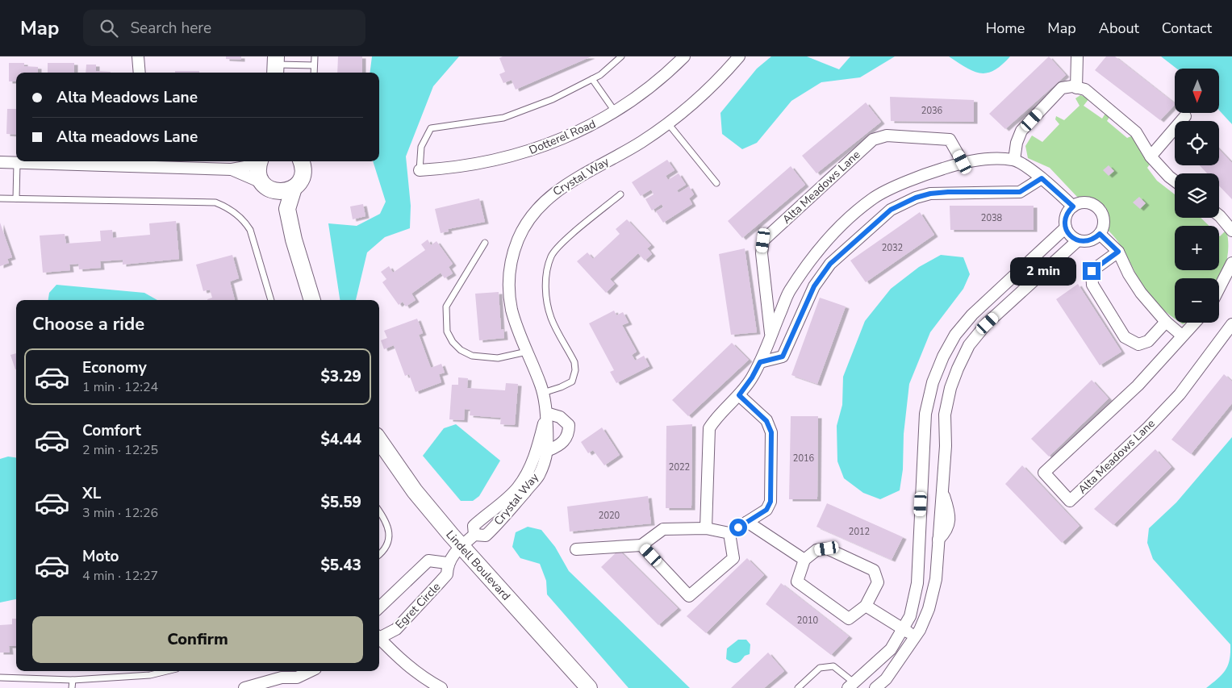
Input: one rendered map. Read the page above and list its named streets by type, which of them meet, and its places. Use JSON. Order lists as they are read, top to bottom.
{
  "streets": {
    "street": [
      "Dotterel Road",
      "Crystal Way",
      "Alta Meadows Lane",
      "Lindell Boulevard",
      "Egret Circle"
    ]
  },
  "crossings": [
    ["Crystal Way", "Lindell Boulevard"],
    ["Crystal Way", "Egret Circle"],
    ["Lindell Boulevard", "Egret Circle"]
  ],
  "house_numbers": [
    "2036",
    "2038",
    "2032",
    "2016",
    "2022",
    "2020",
    "2012",
    "2010"
  ],
  "north": "bottom",
  "page": {
    "header": "Map",
    "search": "Search here",
    "nav": [
      "Home",
      "Map",
      "About",
      "Contact"
    ],
    "map_buttons": ["+", "−"],
    "banner": ["Alta Meadows Lane", "Alta meadows Lane"],
    "bubble": "2 min",
    "heading": "Choose a ride",
    "list": [
      {
        "name": "Economy",
        "note": "1 min · 12:24",
        "value": "$3.29"
      },
      {
        "name": "Comfort",
        "note": "2 min · 12:25",
        "value": "$4.44"
      },
      {
        "name": "XL",
        "note": "3 min · 12:26",
        "value": "$5.59"
      },
      {
        "name": "Moto",
        "note": "4 min · 12:27",
        "value": "$5.43"
      }
    ],
    "buttons": "Confirm"
  }
}
